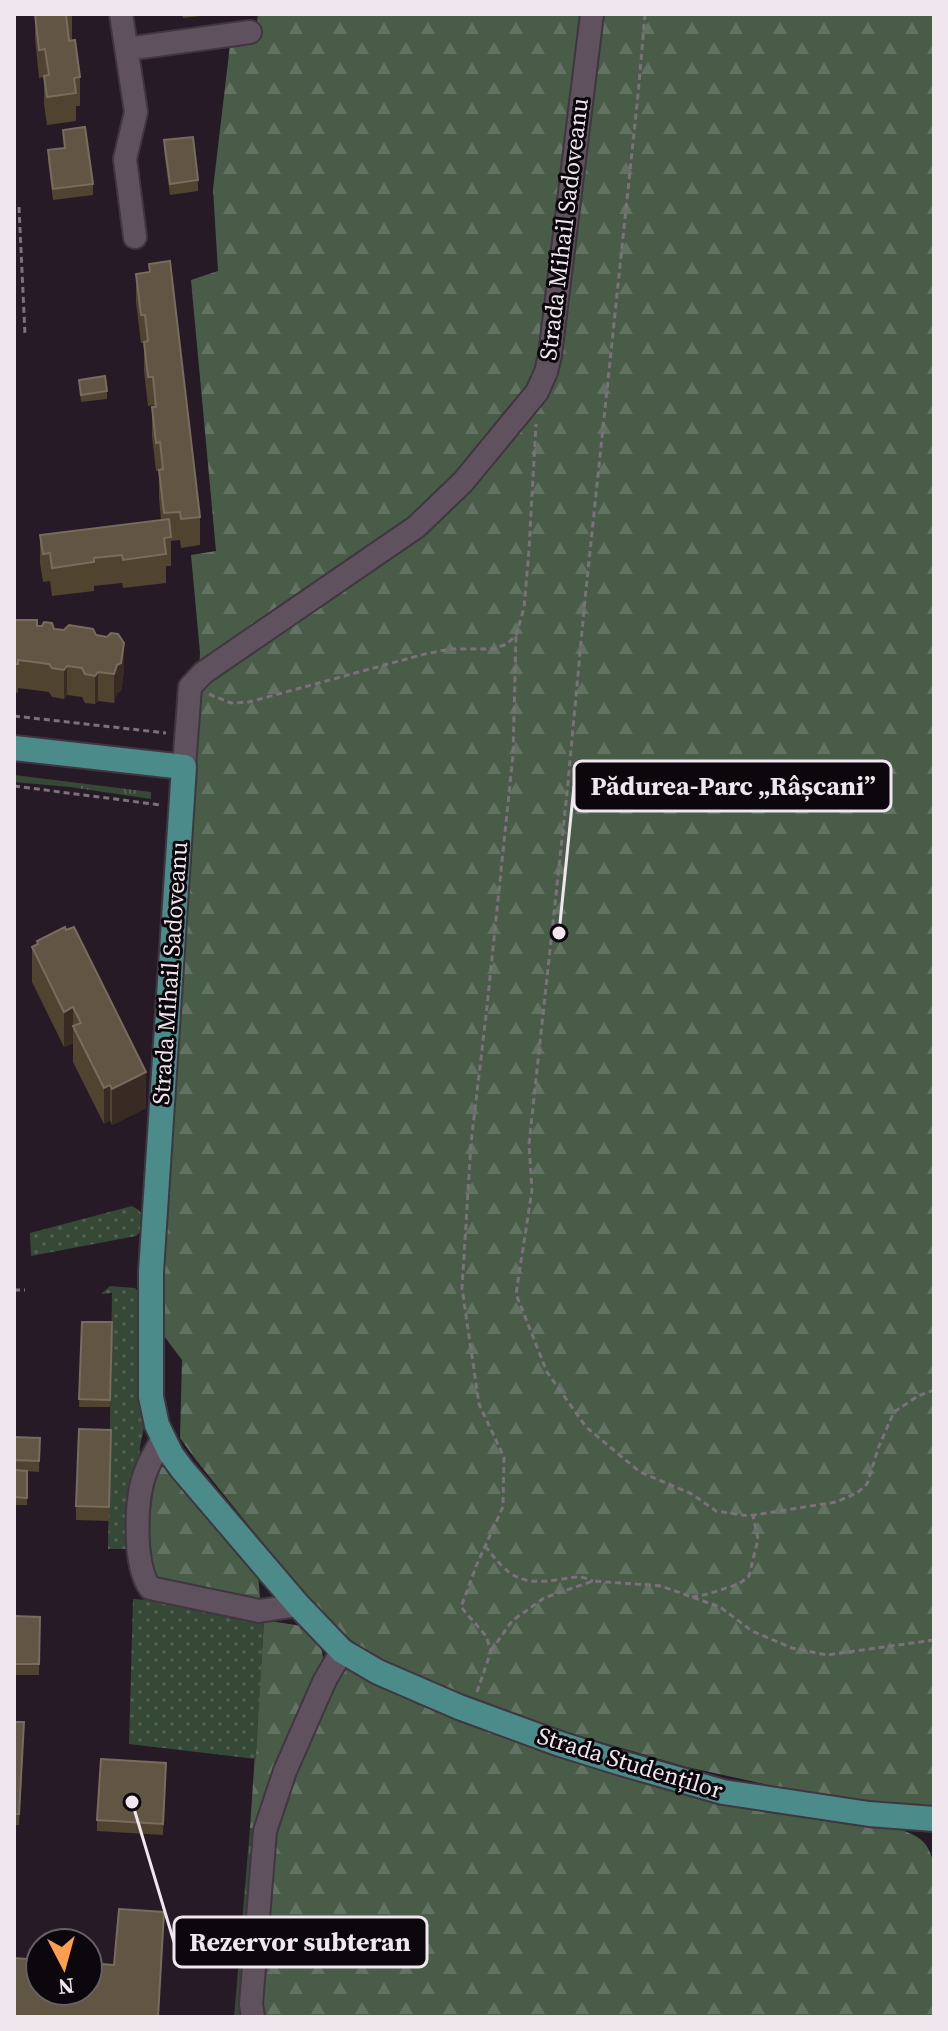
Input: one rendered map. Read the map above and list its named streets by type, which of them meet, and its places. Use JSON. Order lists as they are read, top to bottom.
{
  "streets": {
    "main road": ["Strada Mihail Sadoveanu", "Strada Studenților"]
  },
  "crossings": [
    ["Strada Mihail Sadoveanu", "Strada Studenților"]
  ],
  "places": ["Pădurea-Parc „Râșcani”", "Rezervor subteran"],
  "north": "bottom"
}
